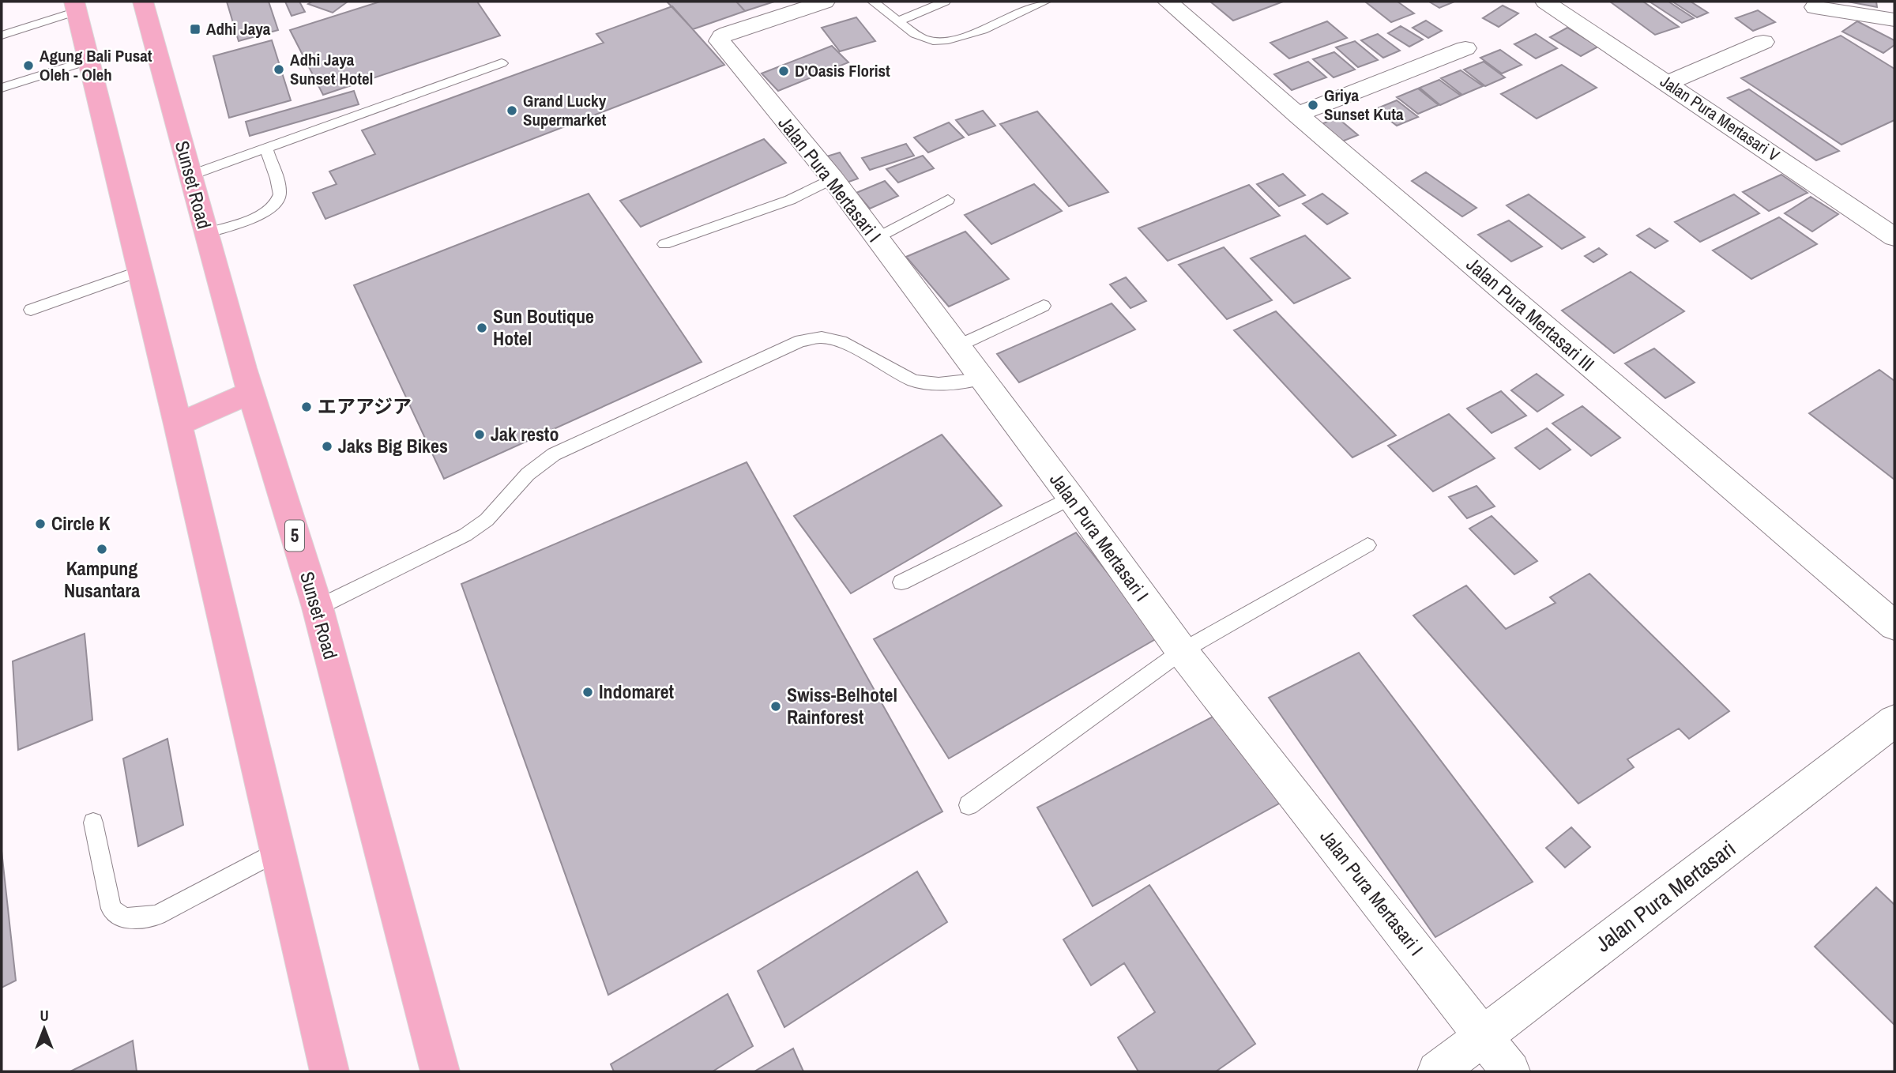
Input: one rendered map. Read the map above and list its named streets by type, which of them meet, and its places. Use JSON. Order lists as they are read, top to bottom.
{
  "streets": {
    "highway": ["Sunset Road", "5"],
    "street": [
      "Jalan Pura Mertasari V",
      "Jalan Pura Mertasari I",
      "Jalan Pura Mertasari III",
      "Jalan Pura Mertasari"
    ]
  },
  "crossings": [
    ["Jalan Pura Mertasari I", "Jalan Pura Mertasari"]
  ],
  "places": {
    "transit": ["Adhi Jaya"],
    "other": [
      "Agung Bali Pusat Oleh - Oleh",
      "Adhi Jaya Sunset Hotel",
      "D'Oasis Florist",
      "Griya Sunset Kuta",
      "Grand Lucky Supermarket",
      "Sun Boutique Hotel",
      "エアアジア",
      "Jak resto",
      "Jaks Big Bikes",
      "Circle K",
      "Kampung Nusantara",
      "Indomaret",
      "Swiss-Belhotel Rainforest"
    ]
  },
  "north": "top"
}
